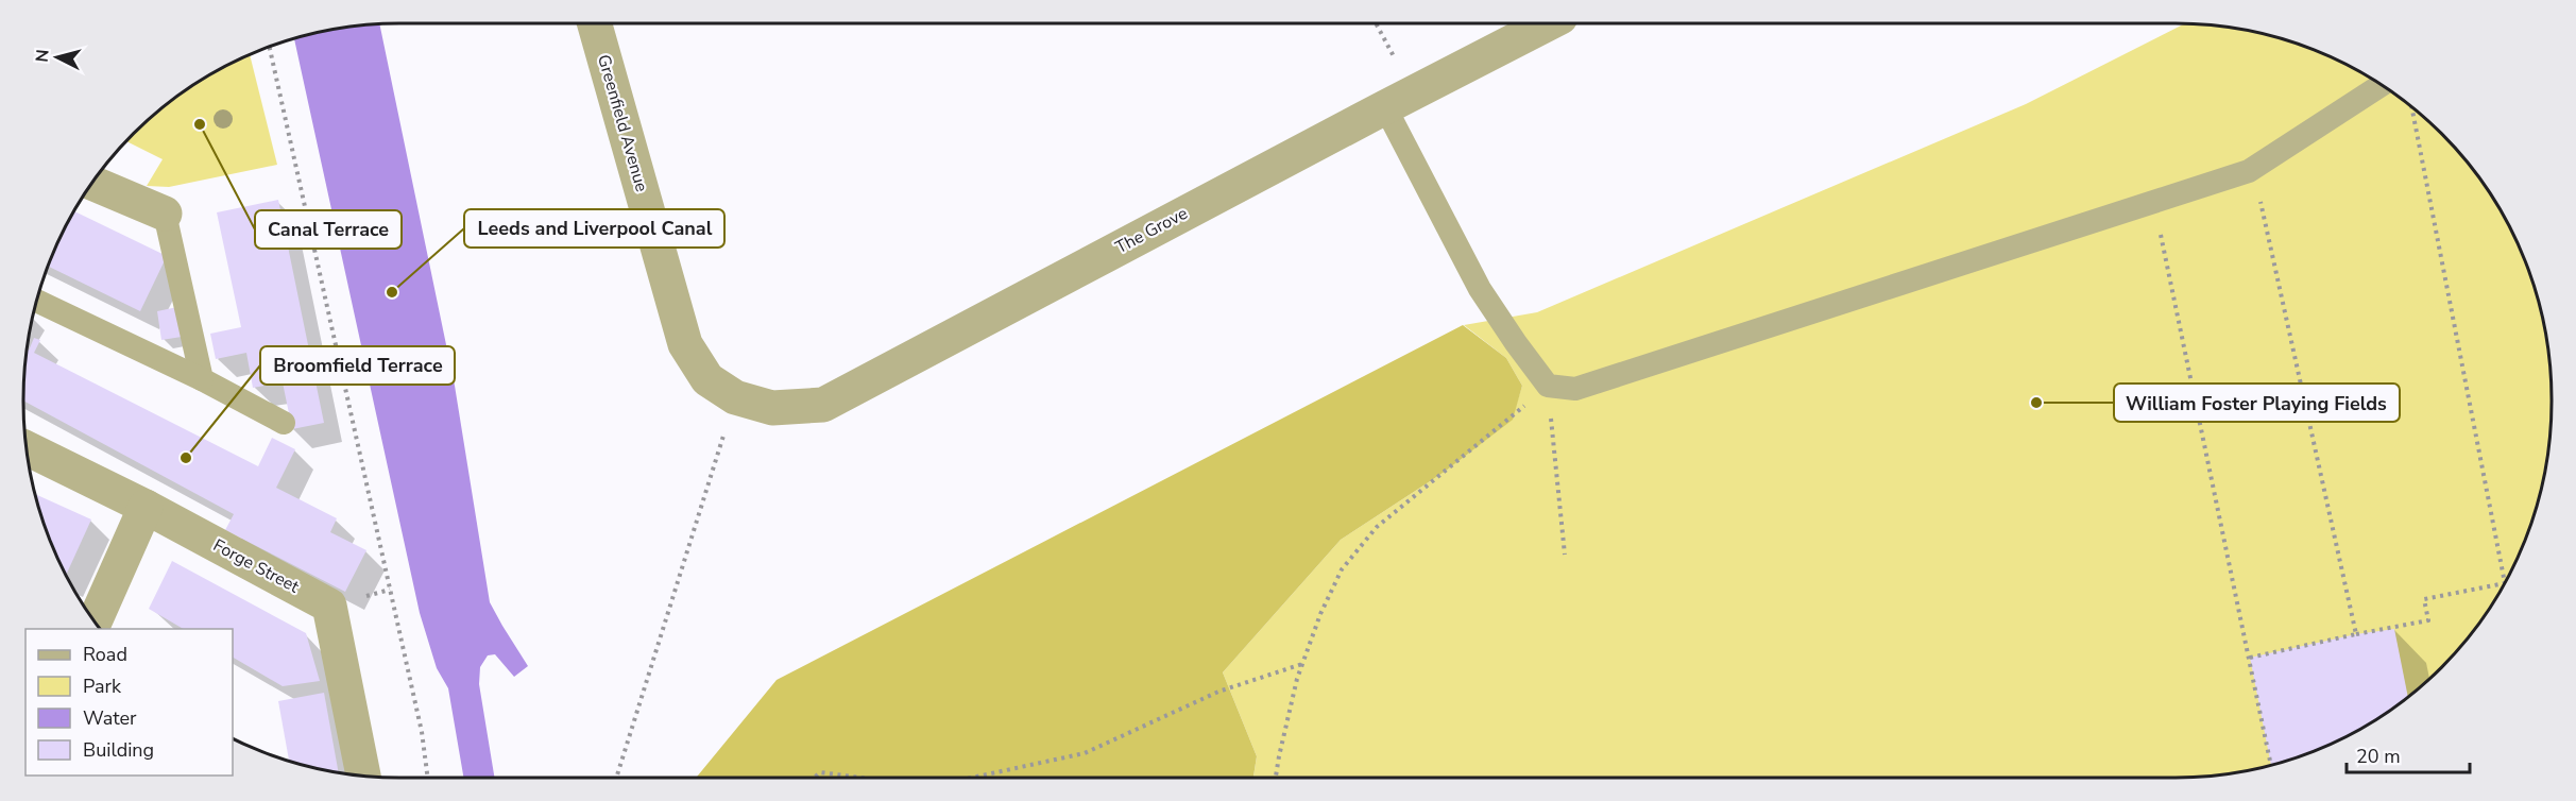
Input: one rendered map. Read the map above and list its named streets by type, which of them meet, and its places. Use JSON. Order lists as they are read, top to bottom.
{
  "streets": {
    "street": ["Greenfield Avenue", "The Grove", "Forge Street"]
  },
  "crossings": [
    ["Greenfield Avenue", "The Grove"]
  ],
  "places": [
    "Canal Terrace",
    "Leeds and Liverpool Canal",
    "William Foster Playing Fields",
    "Broomfield Terrace"
  ],
  "legend": [
    "Road",
    "Park",
    "Water",
    "Building"
  ],
  "scale_bar": "20 m",
  "north": "left"
}
